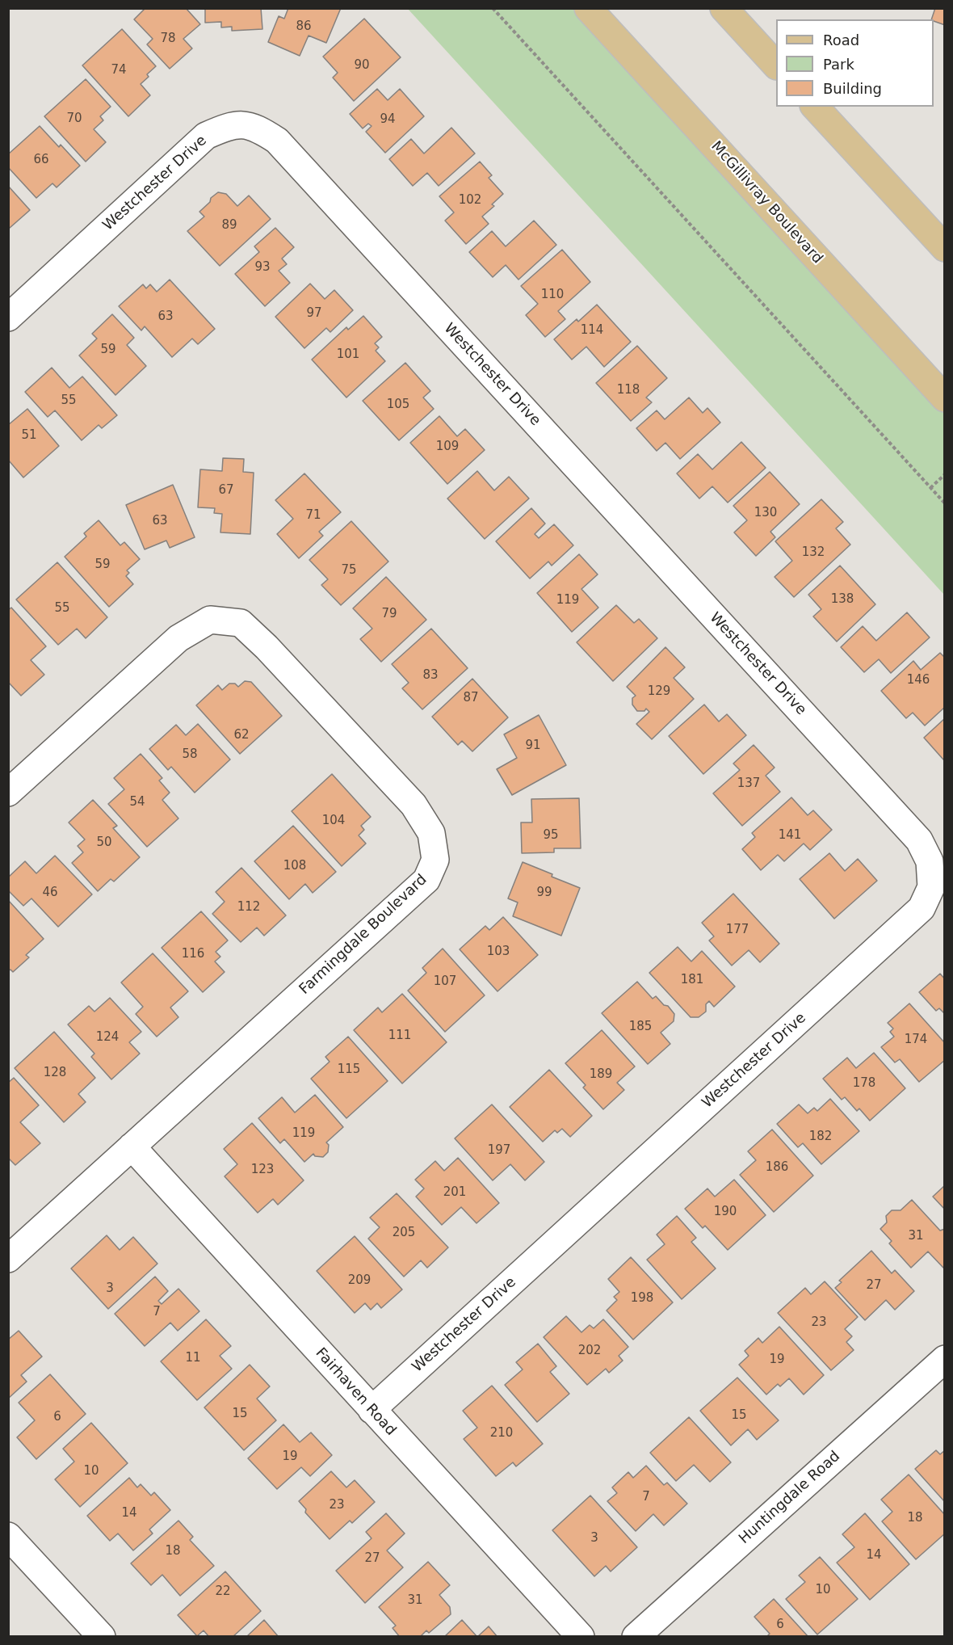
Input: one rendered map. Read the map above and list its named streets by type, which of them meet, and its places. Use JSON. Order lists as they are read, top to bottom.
{
  "streets": {
    "main road": ["McGillivray Boulevard"],
    "street": [
      "Westchester Drive",
      "Farmingdale Boulevard",
      "Fairhaven Road",
      "Huntingdale Road"
    ]
  },
  "crossings": [
    ["Westchester Drive", "Fairhaven Road"],
    ["Farmingdale Boulevard", "Fairhaven Road"]
  ],
  "house_numbers": [
    "86",
    "78",
    "90",
    "74",
    "70",
    "94",
    "66",
    "102",
    "89",
    "93",
    "110",
    "97",
    "63",
    "114",
    "59",
    "101",
    "118",
    "55",
    "105",
    "51",
    "109",
    "67",
    "130",
    "71",
    "63",
    "132",
    "59",
    "75",
    "138",
    "119",
    "55",
    "79",
    "83",
    "146",
    "129",
    "87",
    "62",
    "91",
    "58",
    "137",
    "54",
    "104",
    "95",
    "141",
    "50",
    "108",
    "46",
    "99",
    "112",
    "177",
    "103",
    "116",
    "181",
    "107",
    "185",
    "111",
    "124",
    "174",
    "115",
    "128",
    "189",
    "178",
    "119",
    "182",
    "197",
    "186",
    "123",
    "201",
    "190",
    "205",
    "31",
    "209",
    "27",
    "3",
    "198",
    "7",
    "23",
    "202",
    "11",
    "19",
    "15",
    "15",
    "6",
    "210",
    "19",
    "10",
    "7",
    "23",
    "14",
    "18",
    "3",
    "18",
    "14",
    "27",
    "10",
    "22",
    "31",
    "6"
  ],
  "legend": ["Road", "Park", "Building"]
}
